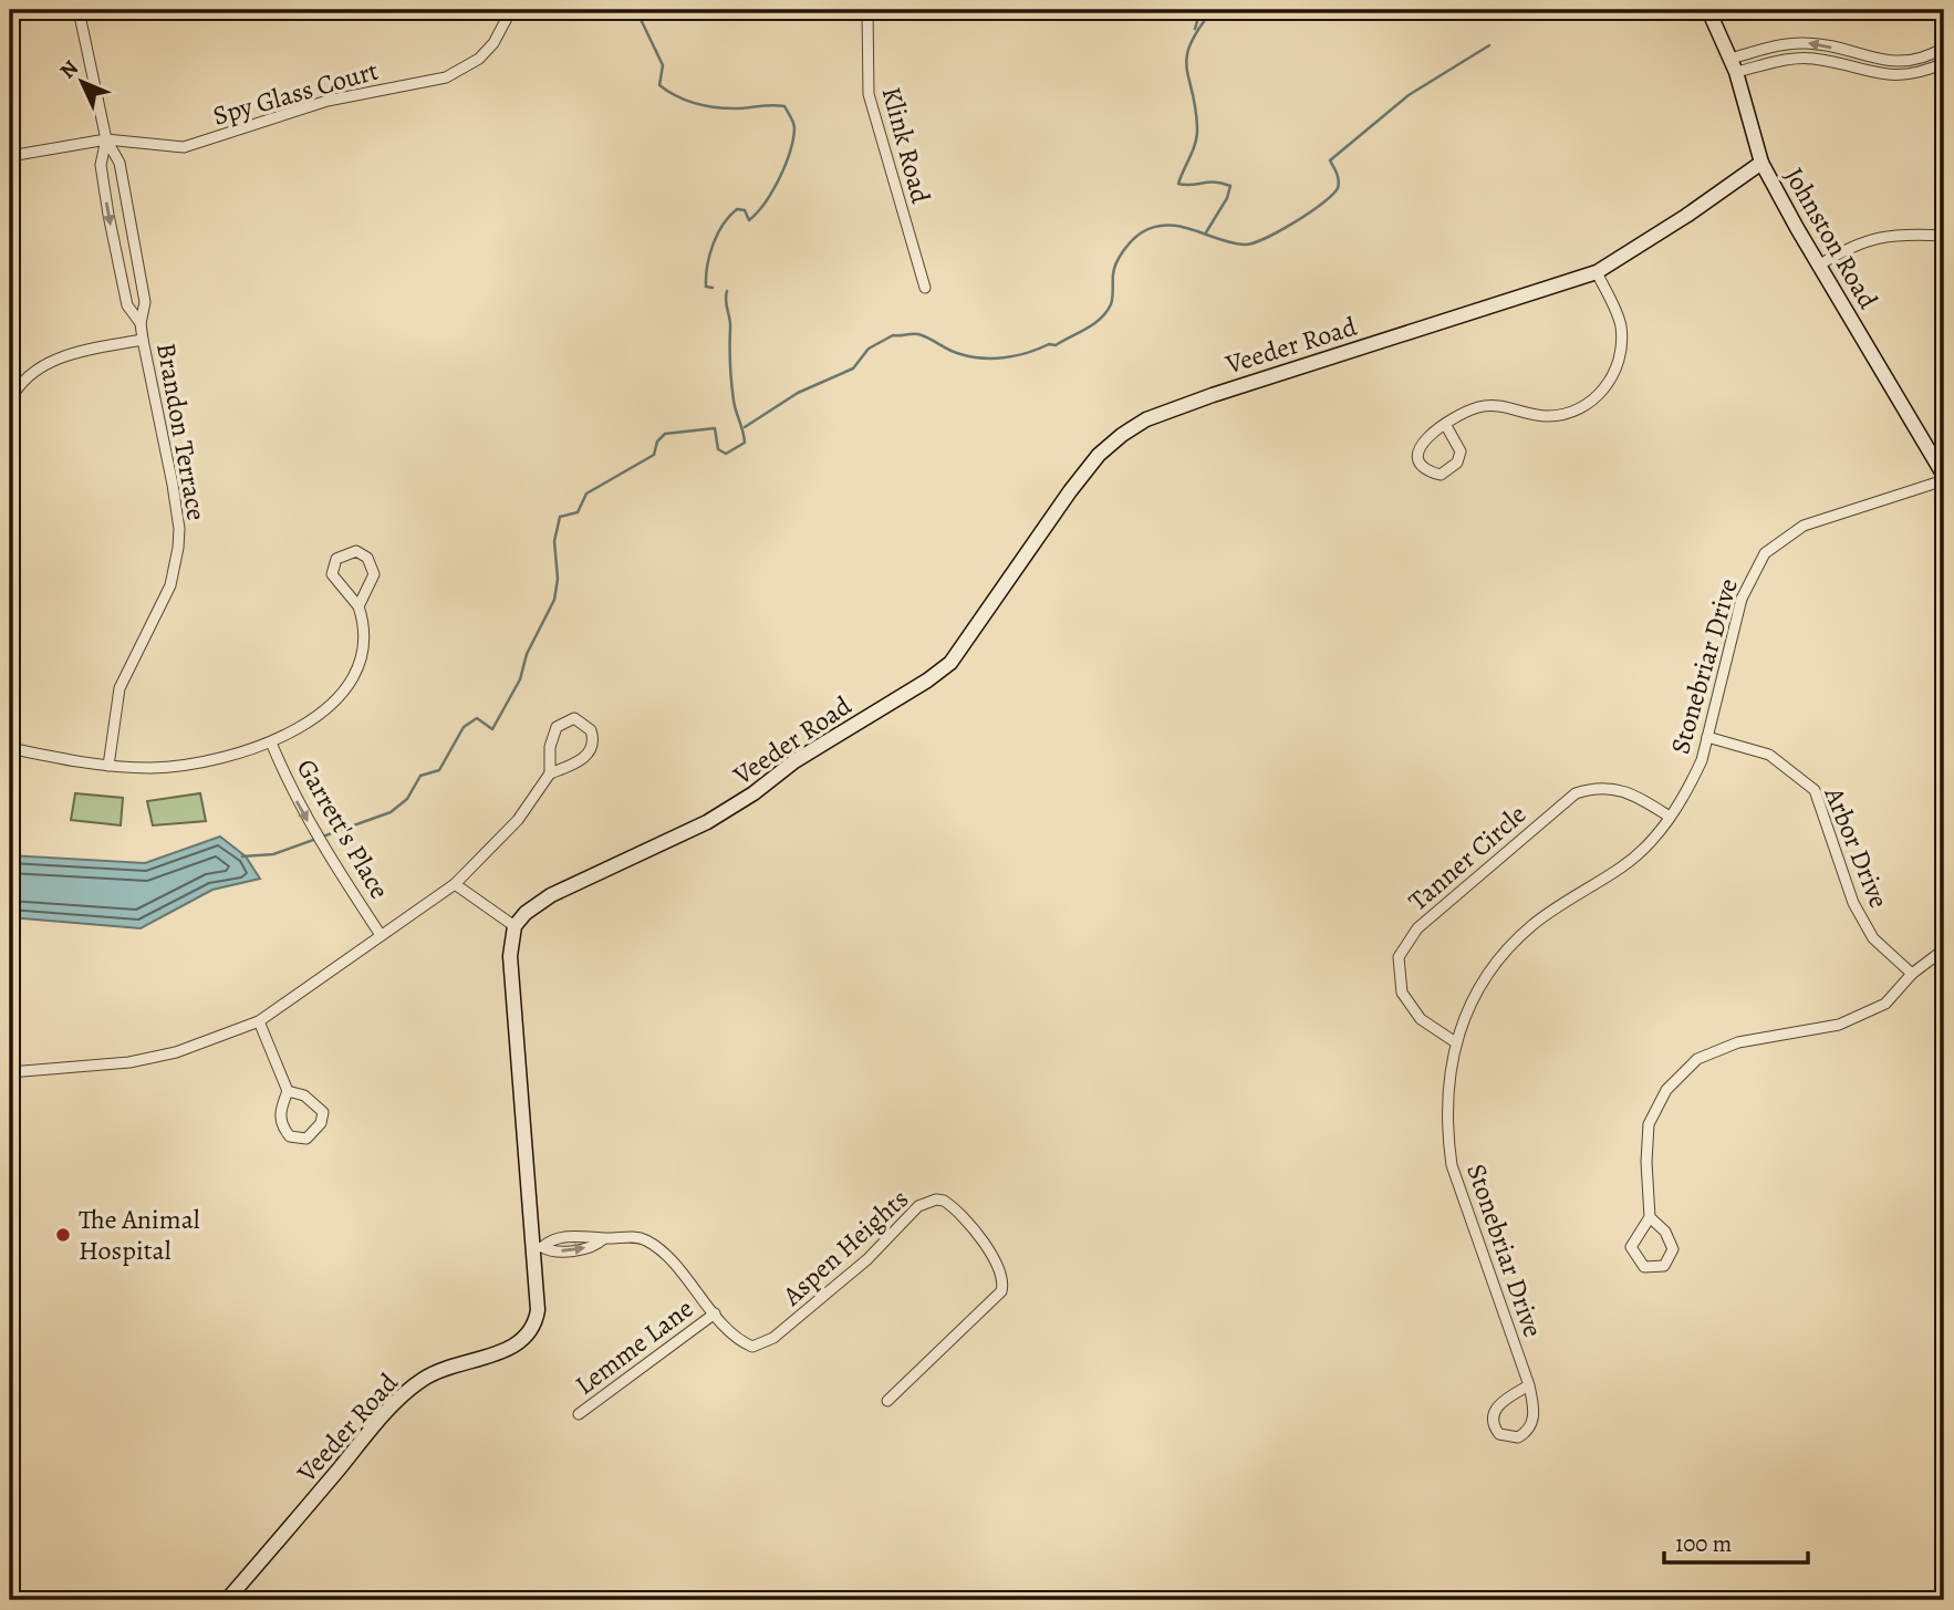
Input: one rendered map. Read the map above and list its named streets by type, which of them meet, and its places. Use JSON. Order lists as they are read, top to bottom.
{
  "streets": {
    "street": [
      "Spy Glass Court",
      "Klink Road",
      "Johnston Road",
      "Veeder Road",
      "Brandon Terrace",
      "Stonebriar Drive",
      "Garrett's Place",
      "Arbor Drive",
      "Tanner Circle",
      "Aspen Heights",
      "Lemme Lane"
    ]
  },
  "crossings": [
    ["Spy Glass Court", "Brandon Terrace"],
    ["Johnston Road", "Veeder Road"],
    ["Johnston Road", "Stonebriar Drive"],
    ["Veeder Road", "Aspen Heights"],
    ["Stonebriar Drive", "Arbor Drive"],
    ["Stonebriar Drive", "Tanner Circle"],
    ["Aspen Heights", "Lemme Lane"]
  ],
  "one_way": ["Garrett's Place"],
  "places": ["The Animal Hospital"],
  "scale_bar": "100 m",
  "north": "top left"
}
